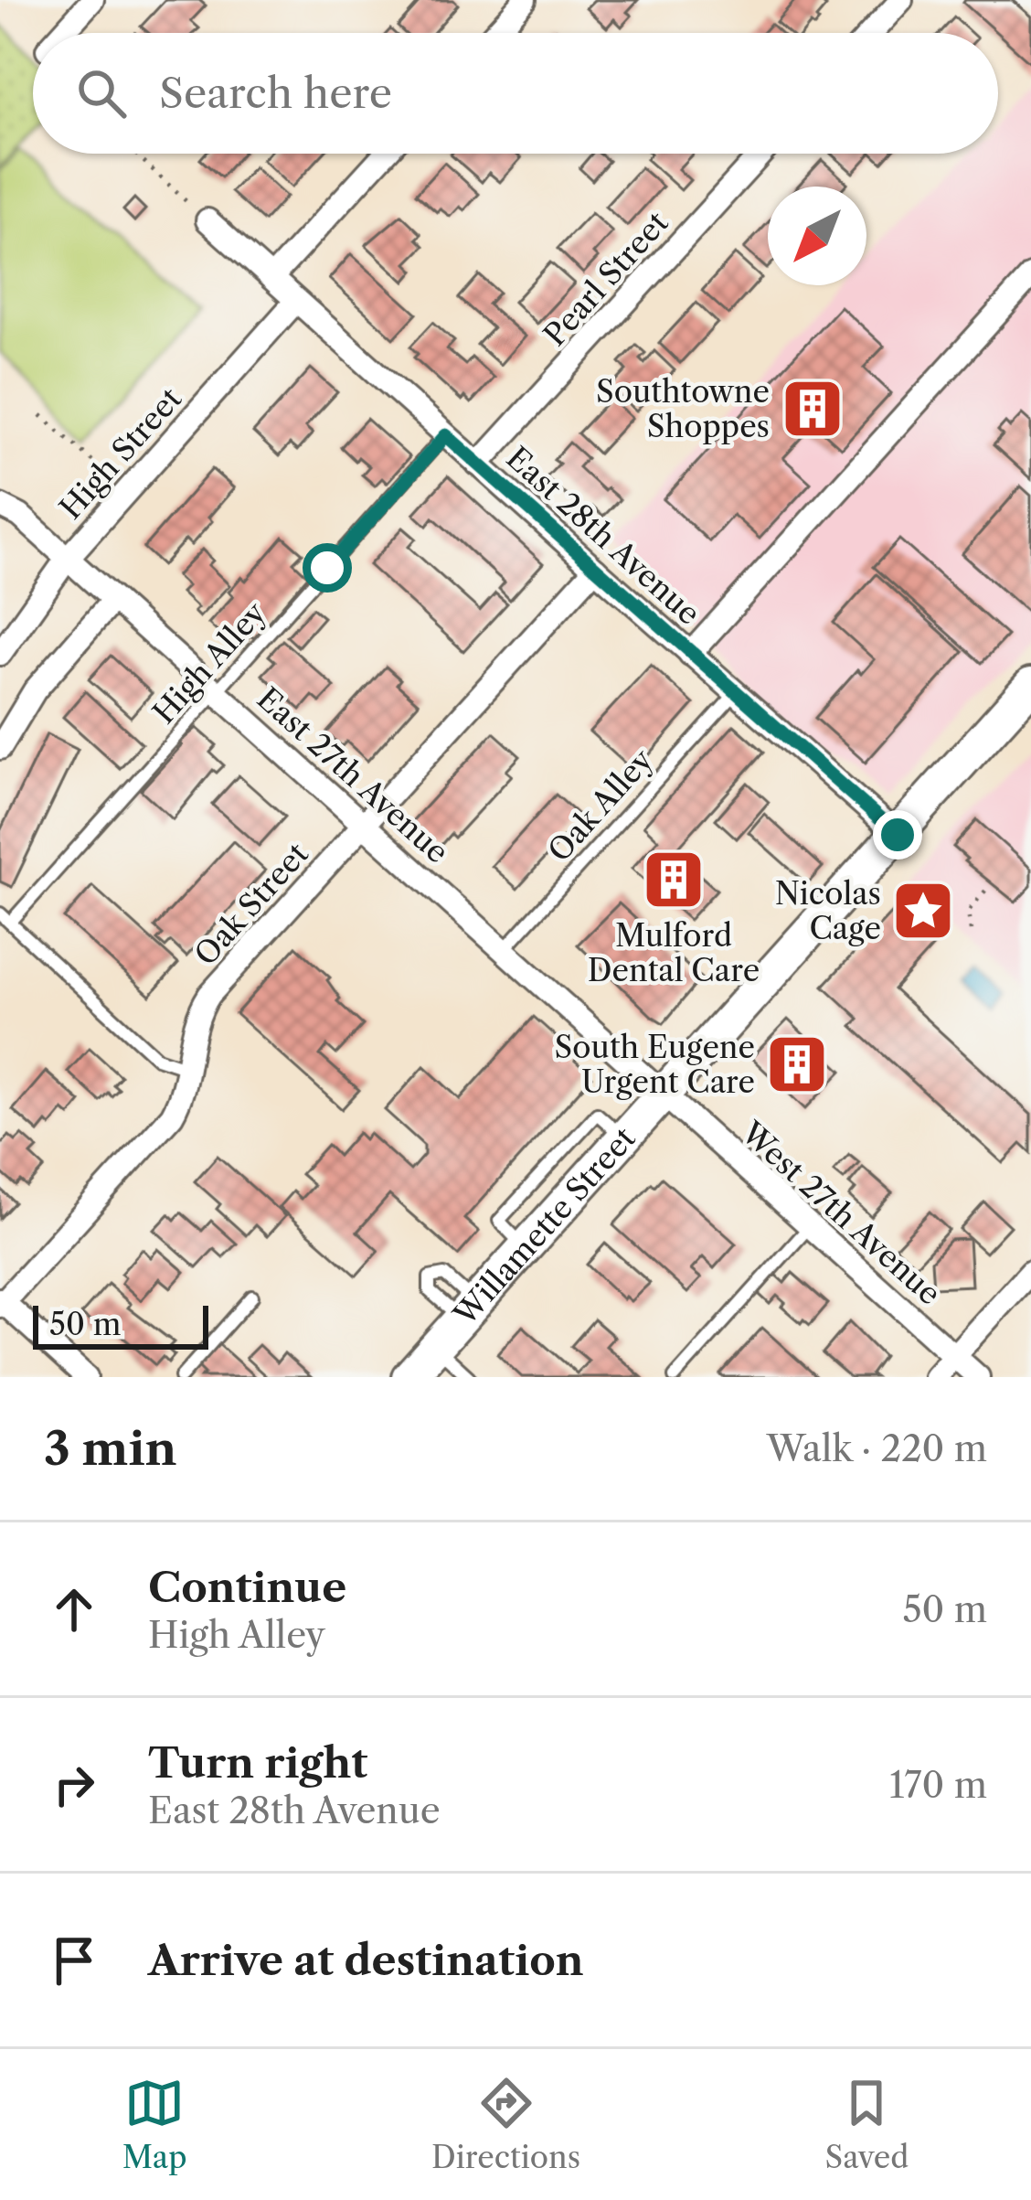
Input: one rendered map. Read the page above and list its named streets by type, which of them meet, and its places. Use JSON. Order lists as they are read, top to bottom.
{
  "streets": {
    "main road": ["Willamette Street"],
    "street": [
      "Pearl Street",
      "High Street",
      "East 28th Avenue",
      "East 27th Avenue",
      "Oak Street",
      "West 27th Avenue"
    ],
    "lane": ["High Alley", "Oak Alley"]
  },
  "crossings": [
    ["Pearl Street", "East 28th Avenue"],
    ["High Street", "East 28th Avenue"],
    ["High Street", "East 27th Avenue"],
    ["East 28th Avenue", "High Alley"],
    ["East 28th Avenue", "Oak Alley"],
    ["East 28th Avenue", "Oak Street"],
    ["East 28th Avenue", "Willamette Street"],
    ["High Alley", "East 27th Avenue"],
    ["High Alley", "Oak Street"],
    ["East 27th Avenue", "Oak Alley"],
    ["East 27th Avenue", "Oak Street"],
    ["East 27th Avenue", "West 27th Avenue"],
    ["East 27th Avenue", "Willamette Street"],
    ["West 27th Avenue", "Willamette Street"]
  ],
  "places": {
    "building": ["Southtowne Shoppes", "Mulford Dental Care", "South Eugene Urgent Care"],
    "place": ["Nicolas Cage"]
  },
  "scale_bar": "50 m",
  "north": "bottom left",
  "page": {
    "search": "Search here",
    "scale": "50 m",
    "heading": ["3 min", "Walk · 220 m"],
    "list": [
      ["Continue", "High Alley", "50 m"],
      ["Turn right", "East 28th Avenue", "170 m"],
      "Arrive at destination"
    ],
    "nav": ["Map", "Directions", "Saved"]
  }
}
